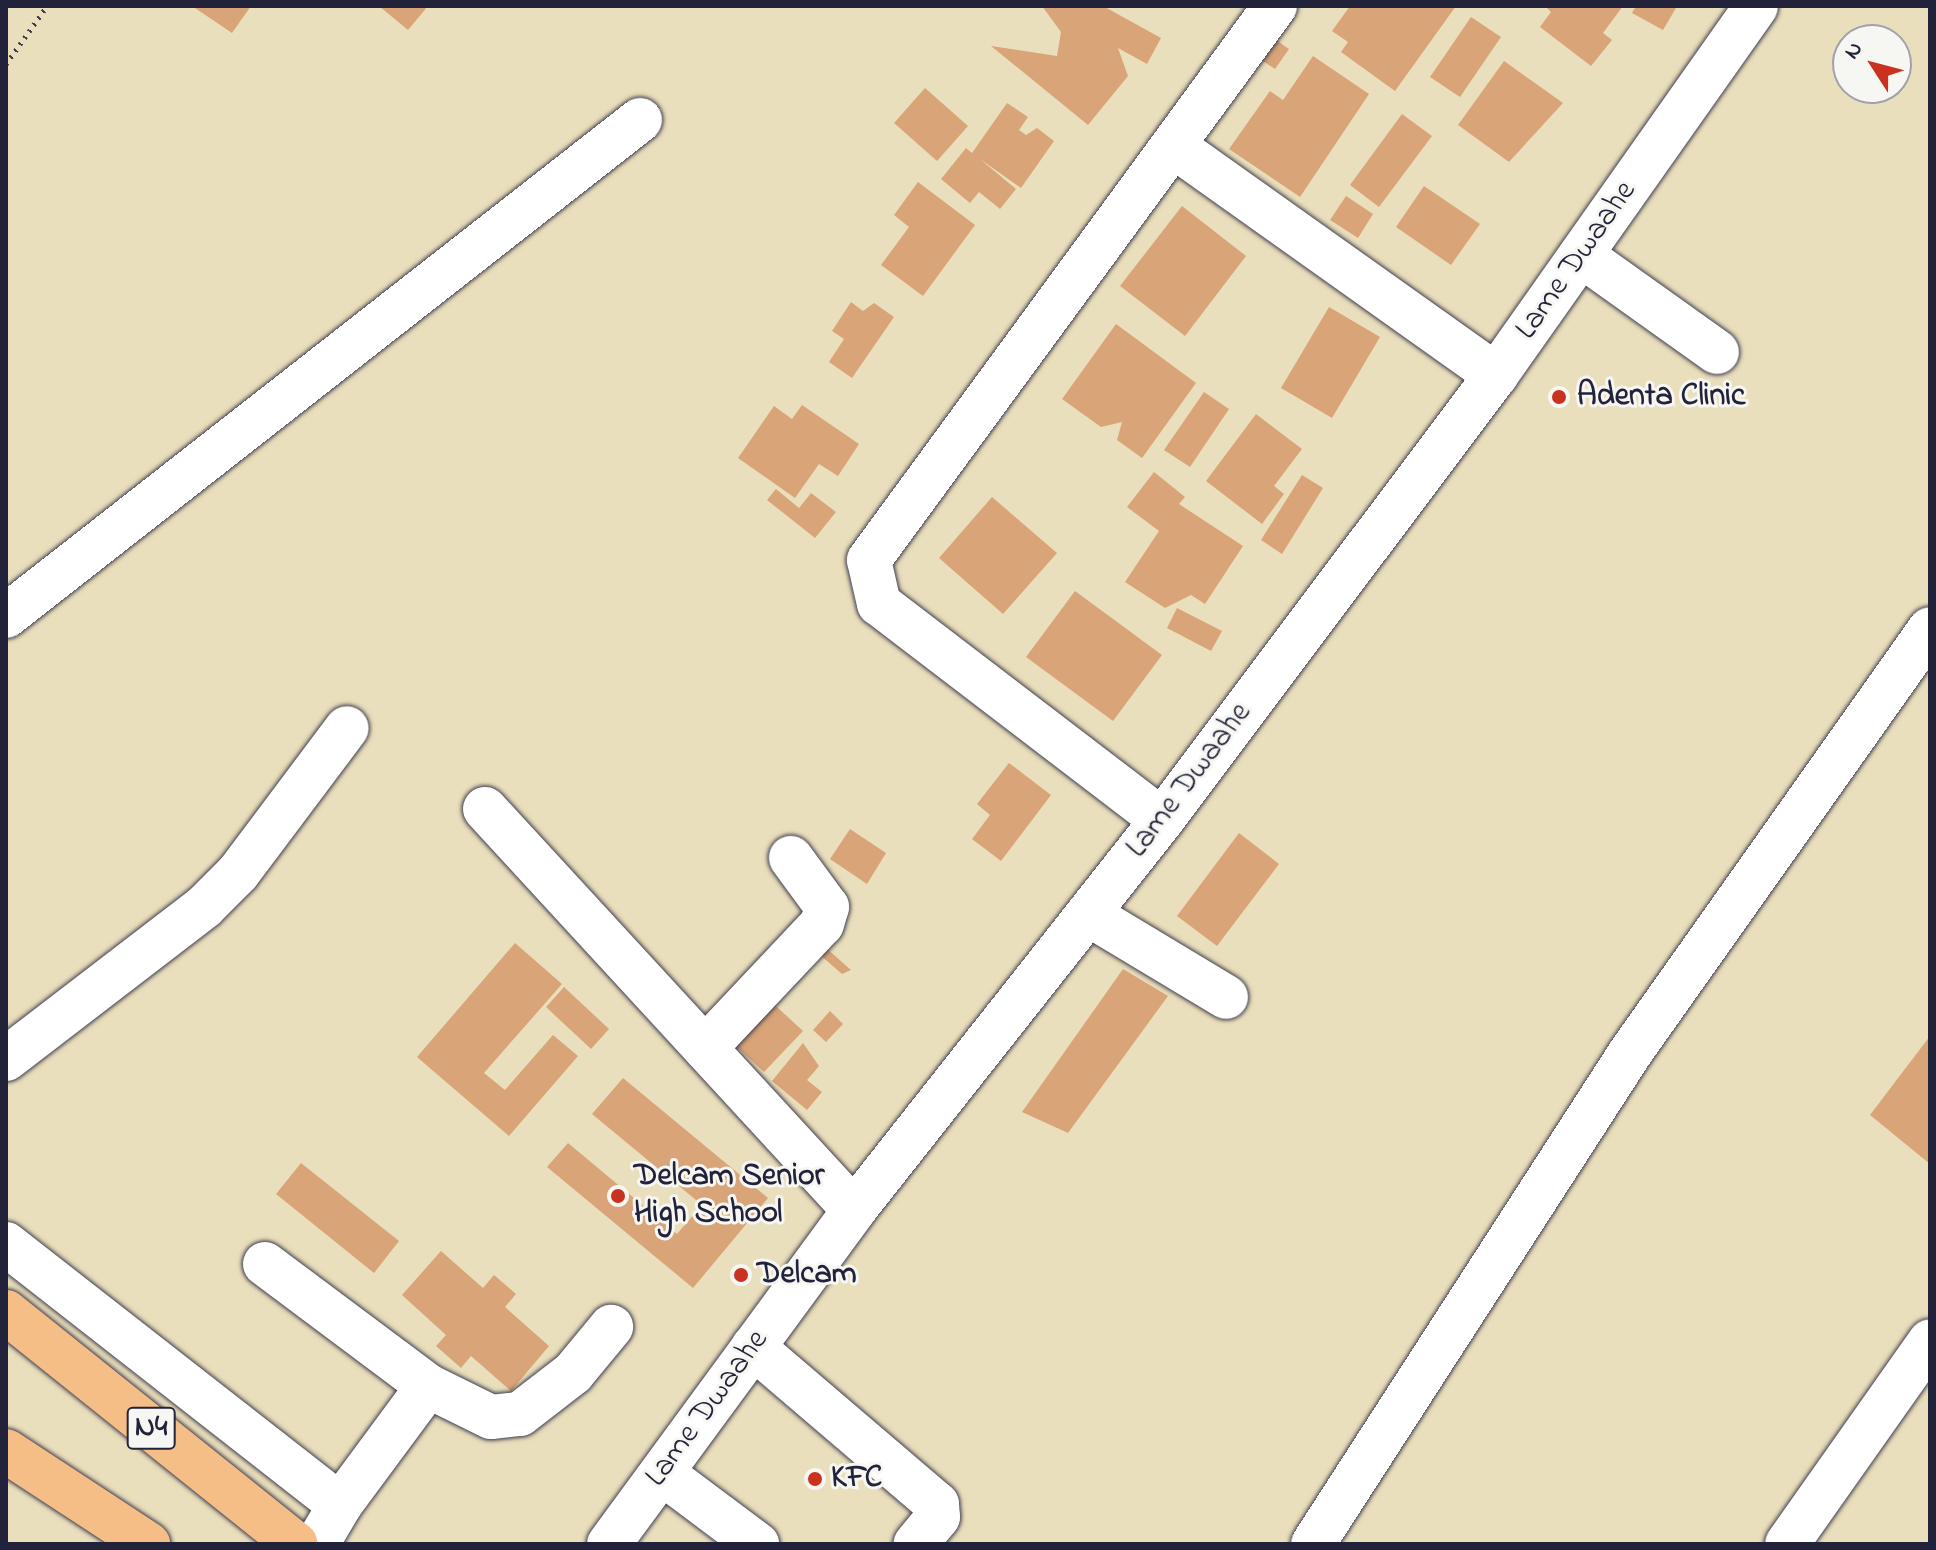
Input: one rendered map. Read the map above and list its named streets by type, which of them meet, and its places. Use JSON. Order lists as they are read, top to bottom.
{
  "streets": {
    "highway": ["N4"],
    "street": ["Lame Dwaahe"]
  },
  "places": [
    "Adenta Clinic",
    "Delcam Senior High School",
    "Delcam",
    "KFC"
  ],
  "north": "top left"
}
